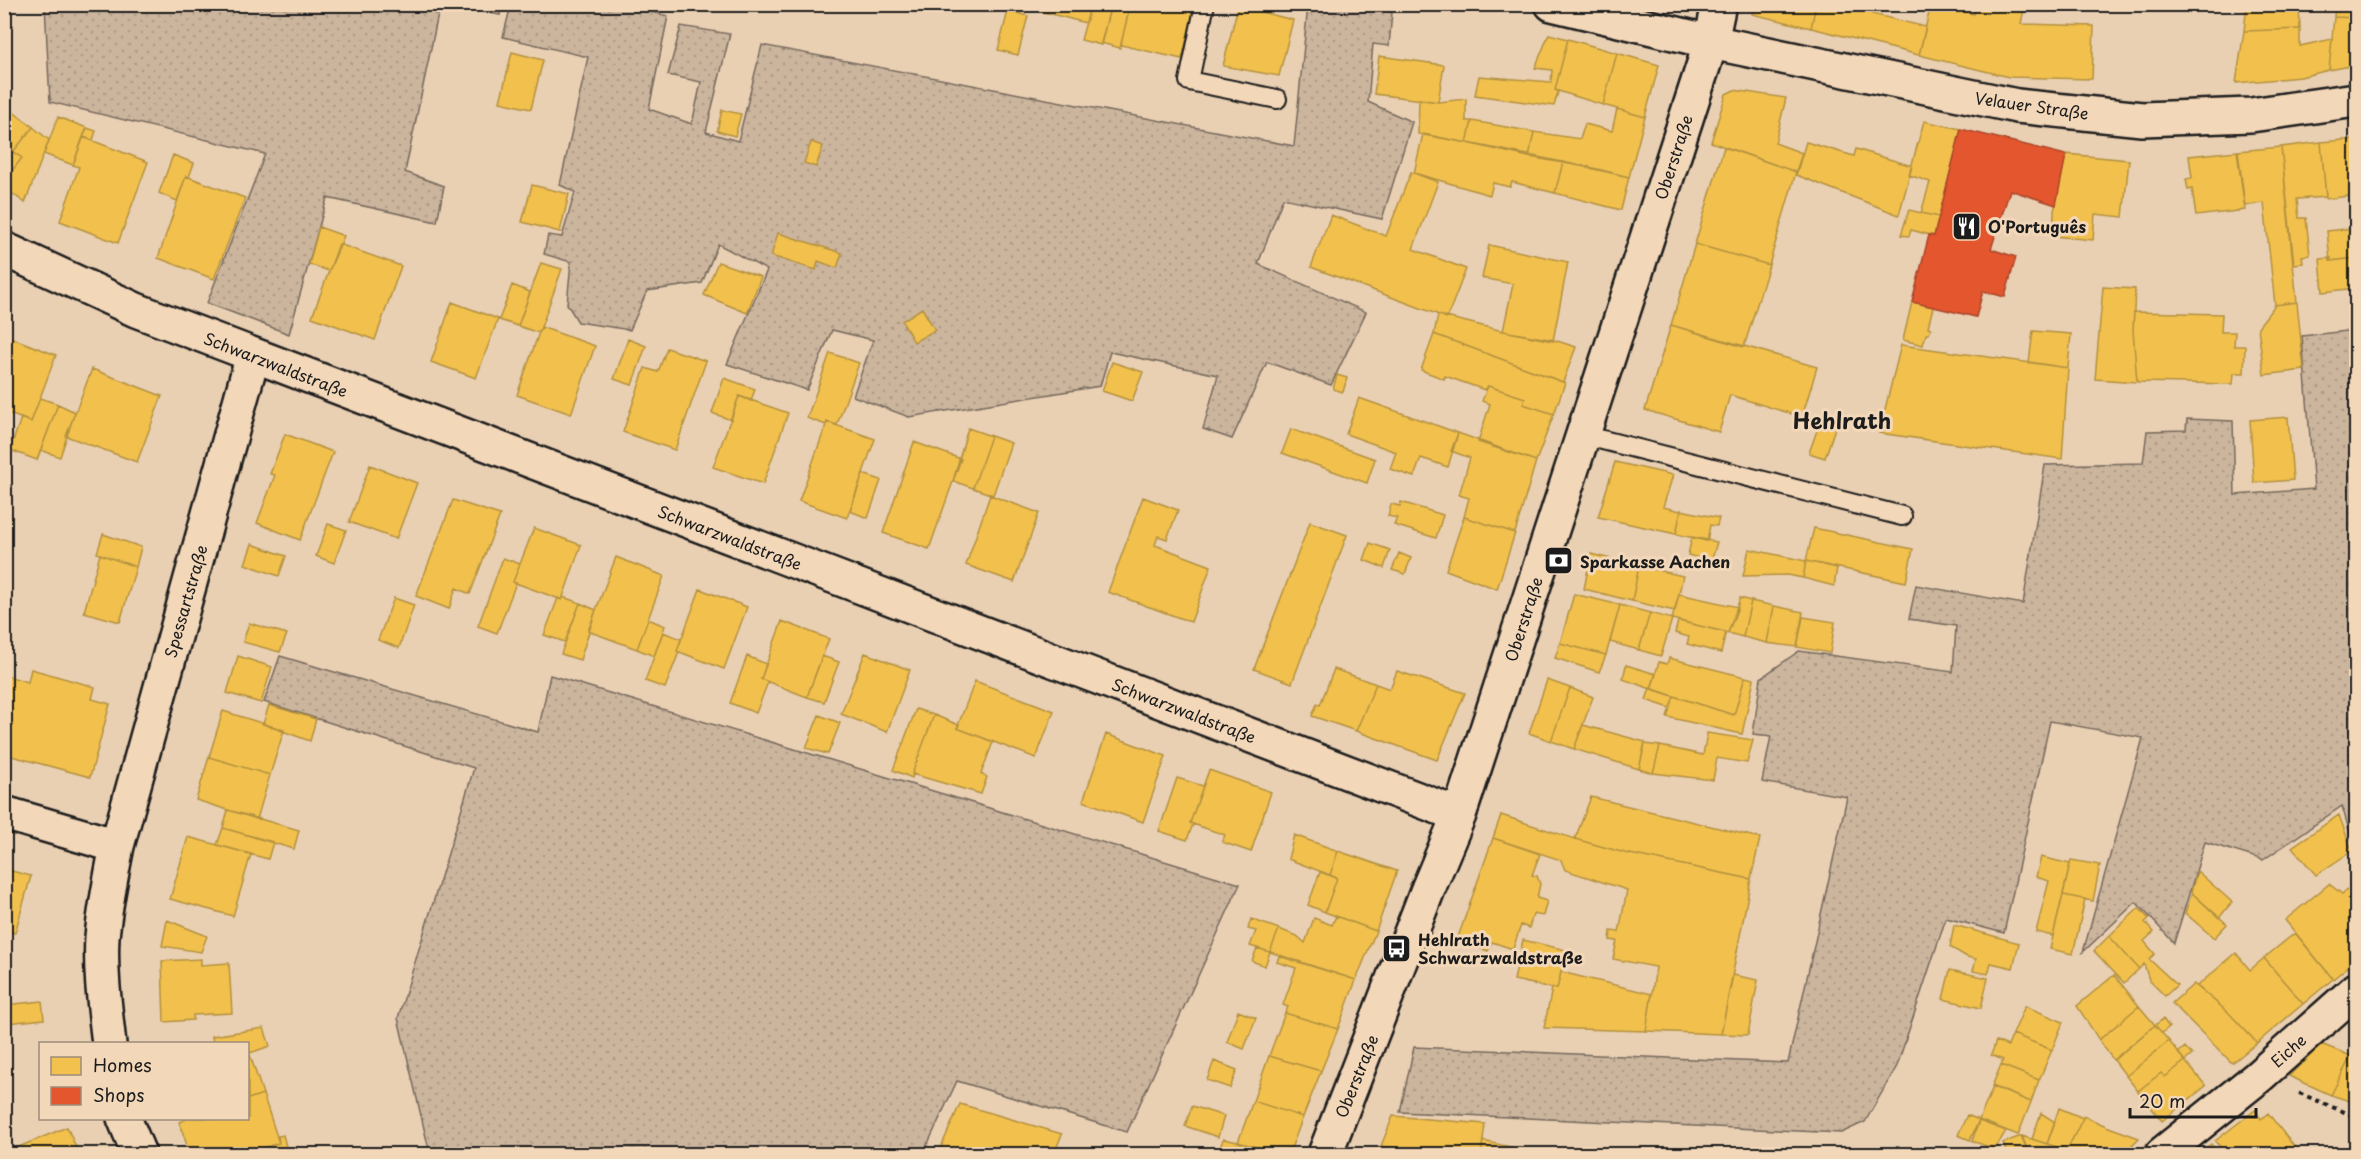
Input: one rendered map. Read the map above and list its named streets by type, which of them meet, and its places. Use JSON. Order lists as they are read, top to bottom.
{
  "streets": {
    "street": [
      "Velauer Straße",
      "Oberstraße",
      "Schwarzwaldstraße",
      "Spessartstraße",
      "Eiche"
    ]
  },
  "crossings": [
    ["Velauer Straße", "Oberstraße"],
    ["Oberstraße", "Schwarzwaldstraße"],
    ["Schwarzwaldstraße", "Spessartstraße"]
  ],
  "districts": ["Hehlrath"],
  "places": {
    "restaurant": ["O'Português"],
    "bank": ["Sparkasse Aachen"],
    "bus stop": ["Hehlrath Schwarzwaldstraße"]
  },
  "legend": ["Homes", "Shops"],
  "scale_bar": "20 m"
}
